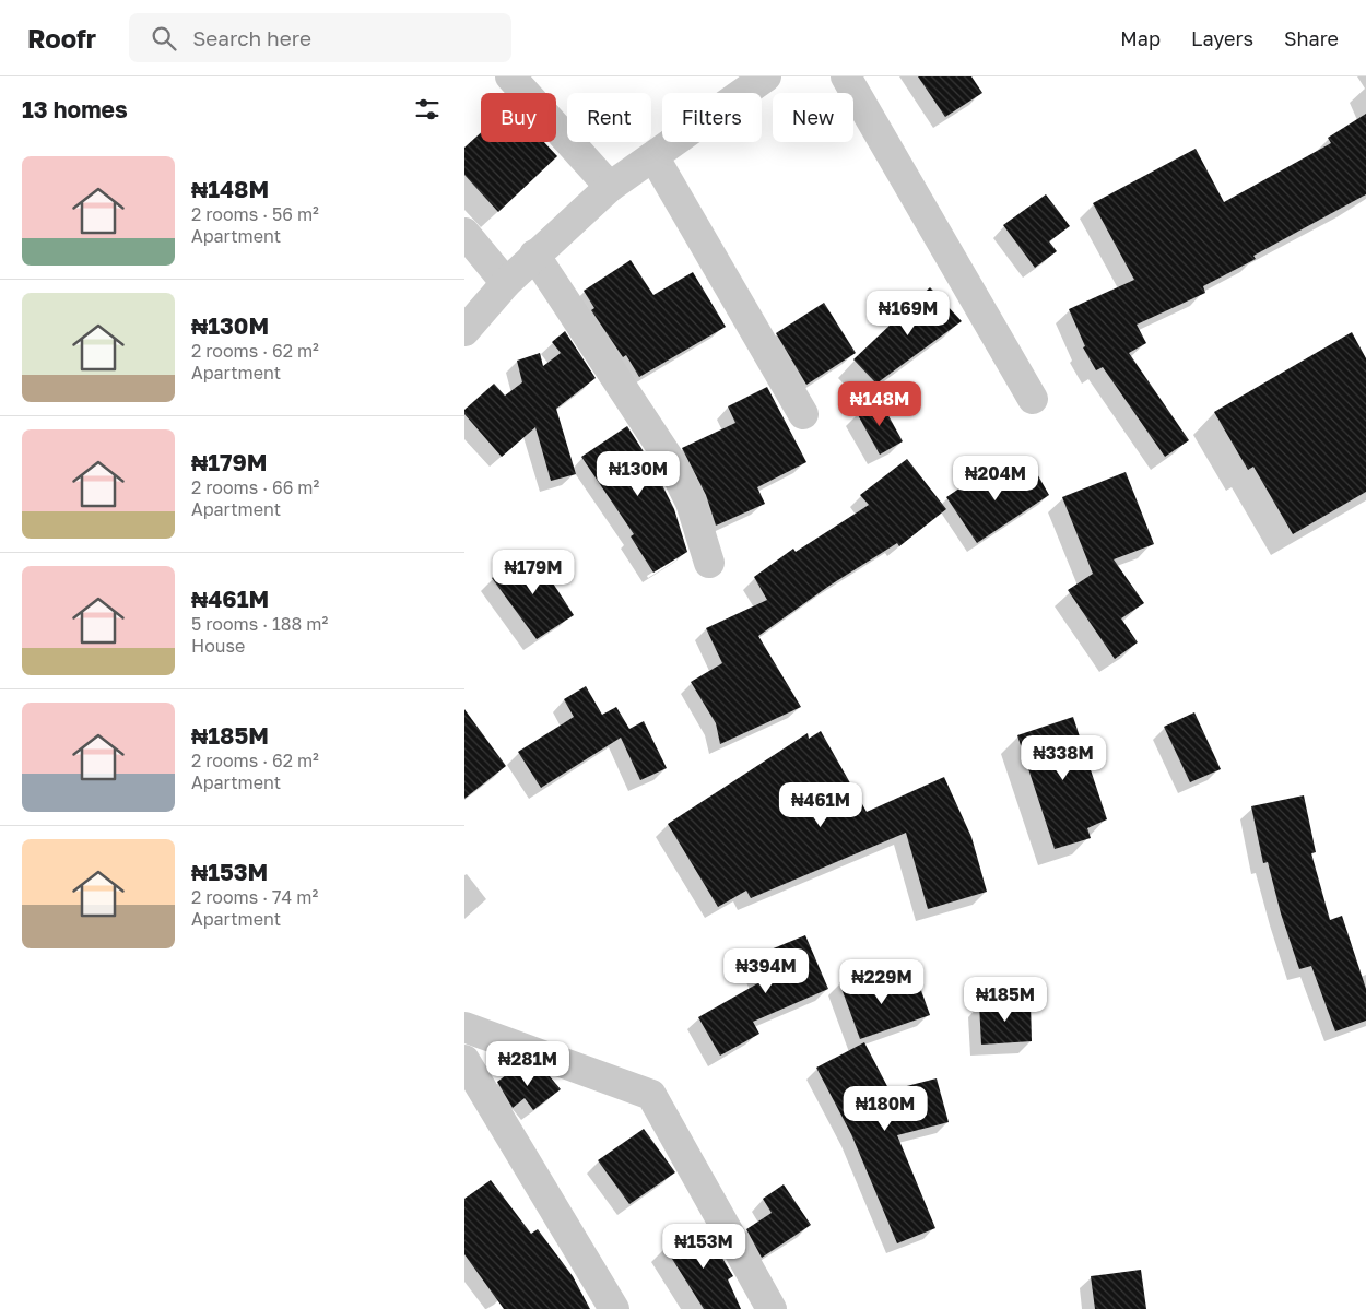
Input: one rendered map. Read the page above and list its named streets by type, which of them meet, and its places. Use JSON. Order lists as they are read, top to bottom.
{
  "page": {
    "header": "Roofr",
    "search": "Search here",
    "nav": ["Map", "Layers", "Share"],
    "heading": "13 homes",
    "chip": [
      "Buy",
      "Rent",
      "Filters",
      "New"
    ],
    "list": [
      {
        "name": "₦148M",
        "note": "2 rooms · 56 m² · Apartment"
      },
      {
        "name": "₦130M",
        "note": "2 rooms · 62 m² · Apartment"
      },
      {
        "name": "₦179M",
        "note": "2 rooms · 66 m² · Apartment"
      },
      {
        "name": "₦461M",
        "note": "5 rooms · 188 m² · House"
      },
      {
        "name": "₦185M",
        "note": "2 rooms · 62 m² · Apartment"
      },
      {
        "name": "₦153M",
        "note": "2 rooms · 74 m² · Apartment"
      }
    ],
    "price": [
      "₦169M",
      "₦148M",
      "₦130M",
      "₦204M",
      "₦179M",
      "₦338M",
      "₦461M",
      "₦394M",
      "₦229M",
      "₦185M",
      "₦281M",
      "₦180M",
      "₦153M"
    ]
  }
}
